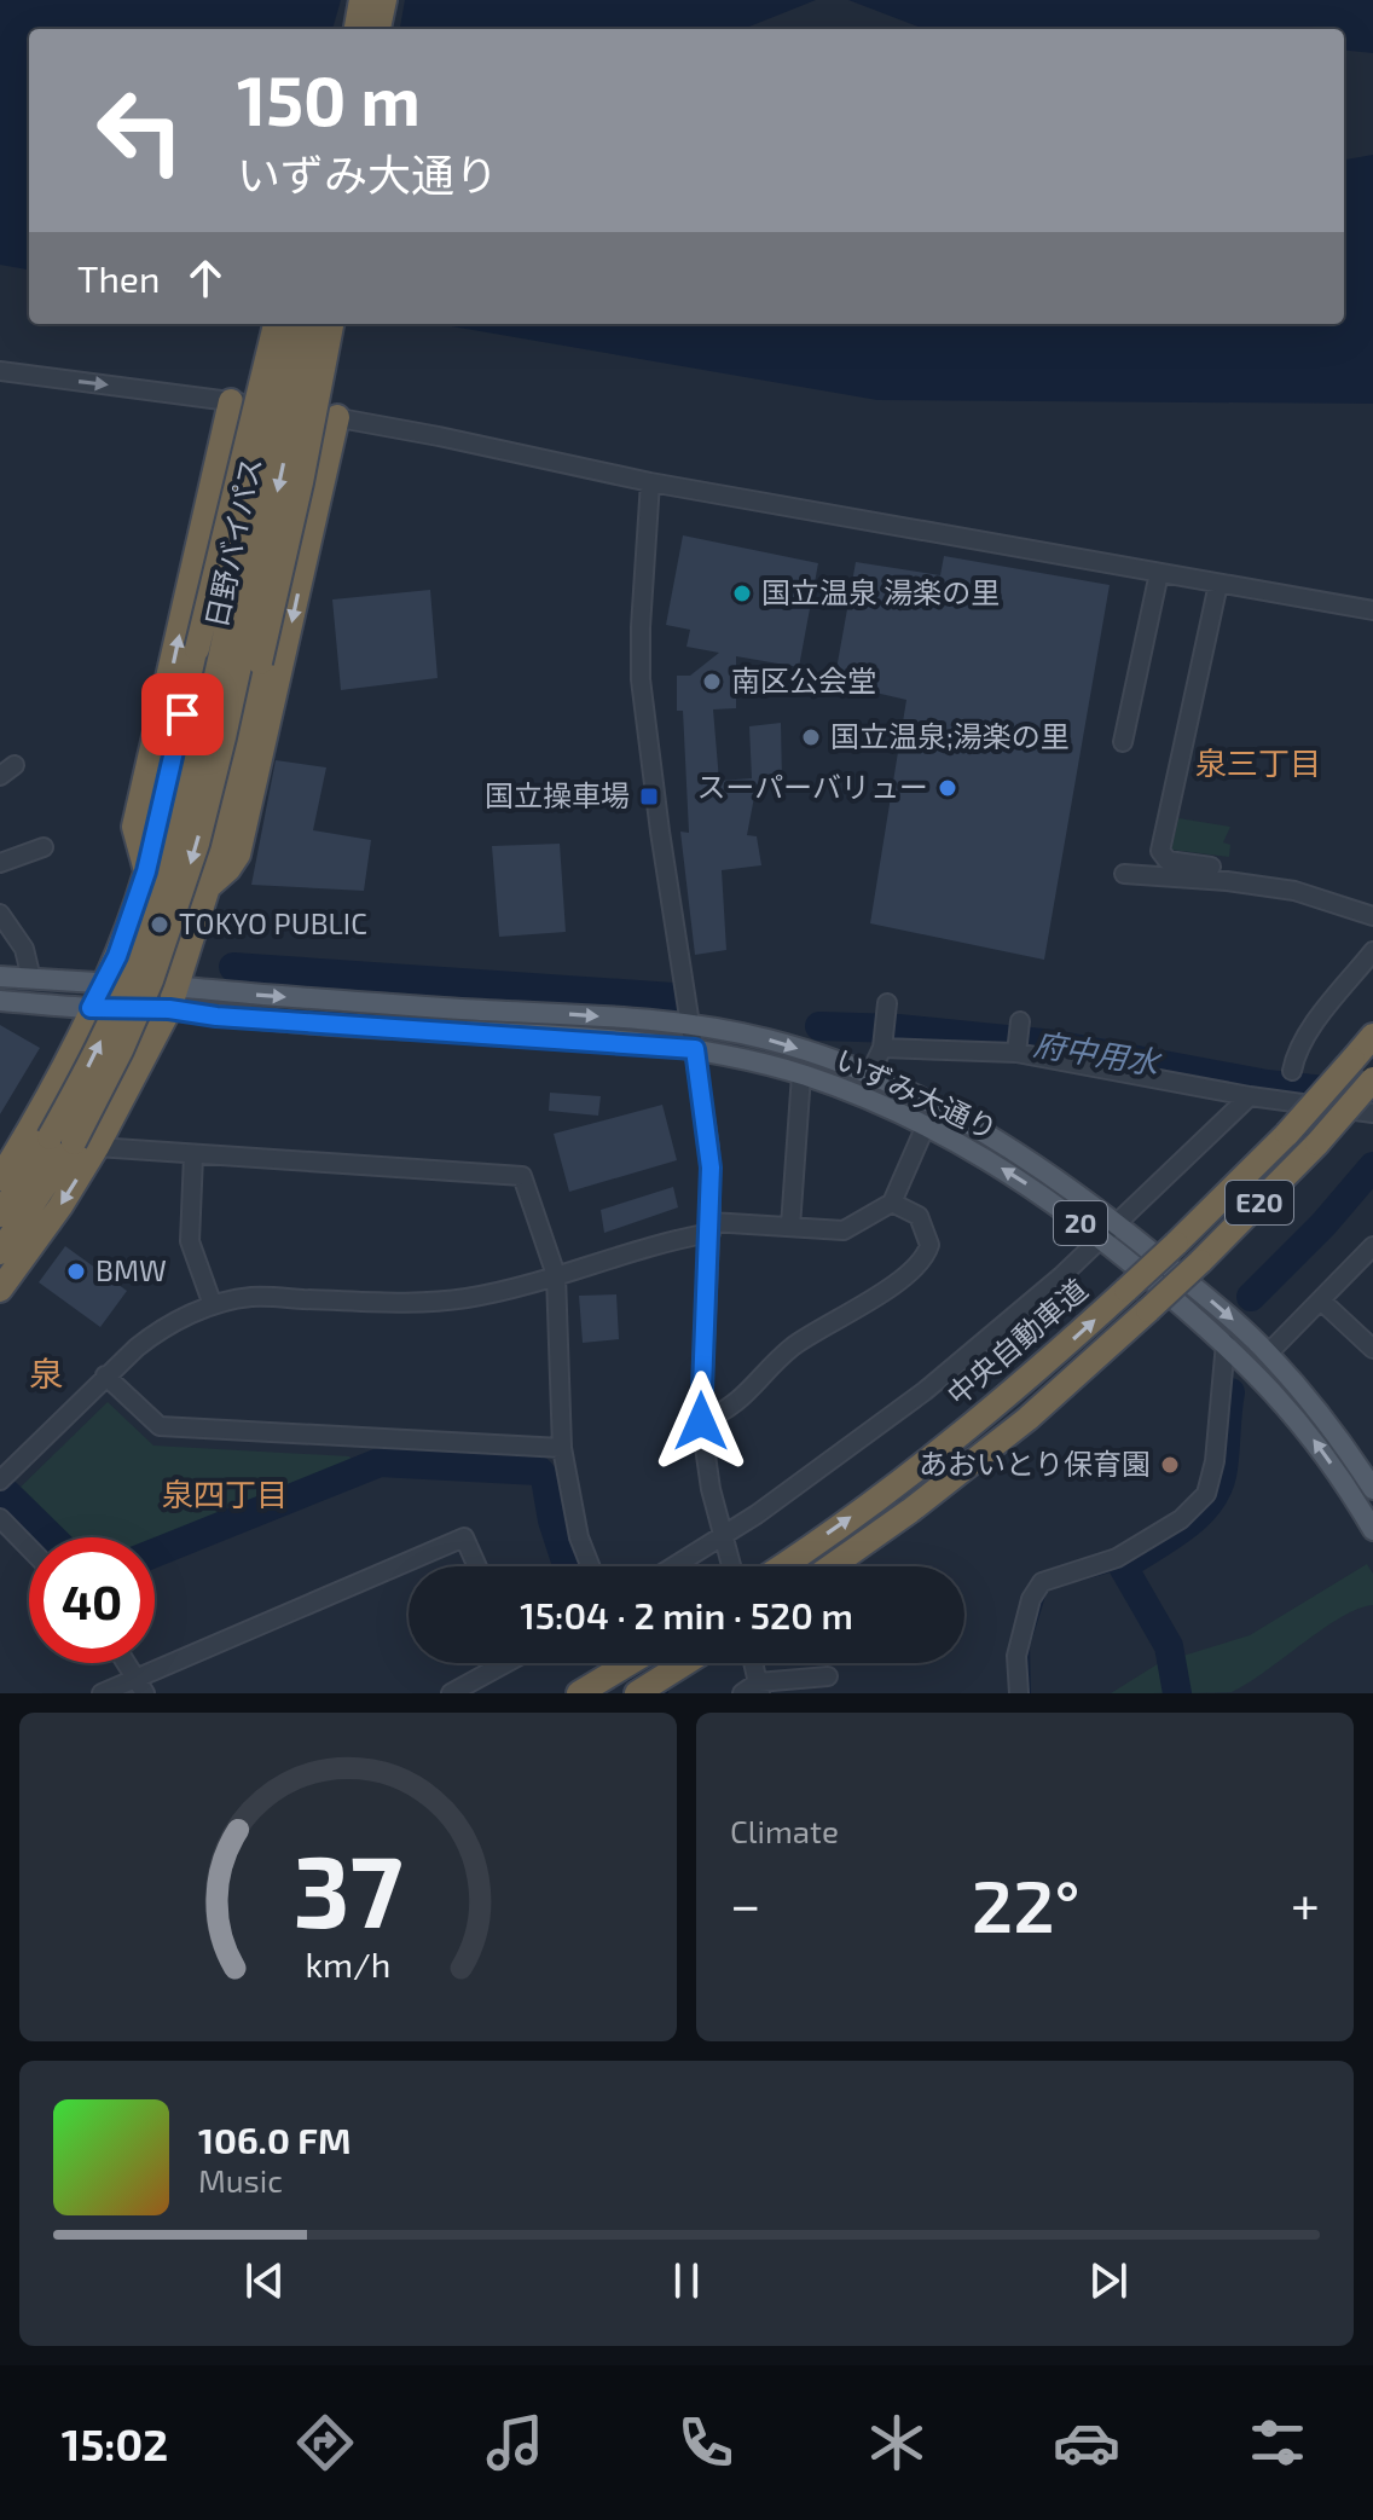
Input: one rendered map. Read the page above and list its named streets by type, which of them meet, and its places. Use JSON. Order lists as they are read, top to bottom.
{
  "streets": {
    "highway": ["日野バイパス", "E20", "中央自動車道"],
    "main road": ["いずみ大通り", "20"]
  },
  "crossings": [
    ["いずみ大通り", "20"]
  ],
  "districts": ["泉三丁目", "泉", "泉四丁目"],
  "water": ["府中用水"],
  "places": {
    "other": [
      "国立温泉 湯楽の里",
      "南区公会堂",
      "国立温泉;湯楽の里",
      "スーパーバリュー",
      "TOKYO PUBLIC",
      "BMW",
      "あおいとり保育園"
    ],
    "transit": ["国立操車場"]
  },
  "page": {
    "turn": ["150 m", "いずみ大通り"],
    "then": "Then",
    "limit": "40",
    "trip": "15:04 · 2 min · 520 m",
    "tile": "Climate",
    "heat": ["−", "22°", "+"],
    "song": ["106.0 FM", "Music"],
    "tabs": "15:02",
    "gauge": ["37", "km/h"]
  }
}
